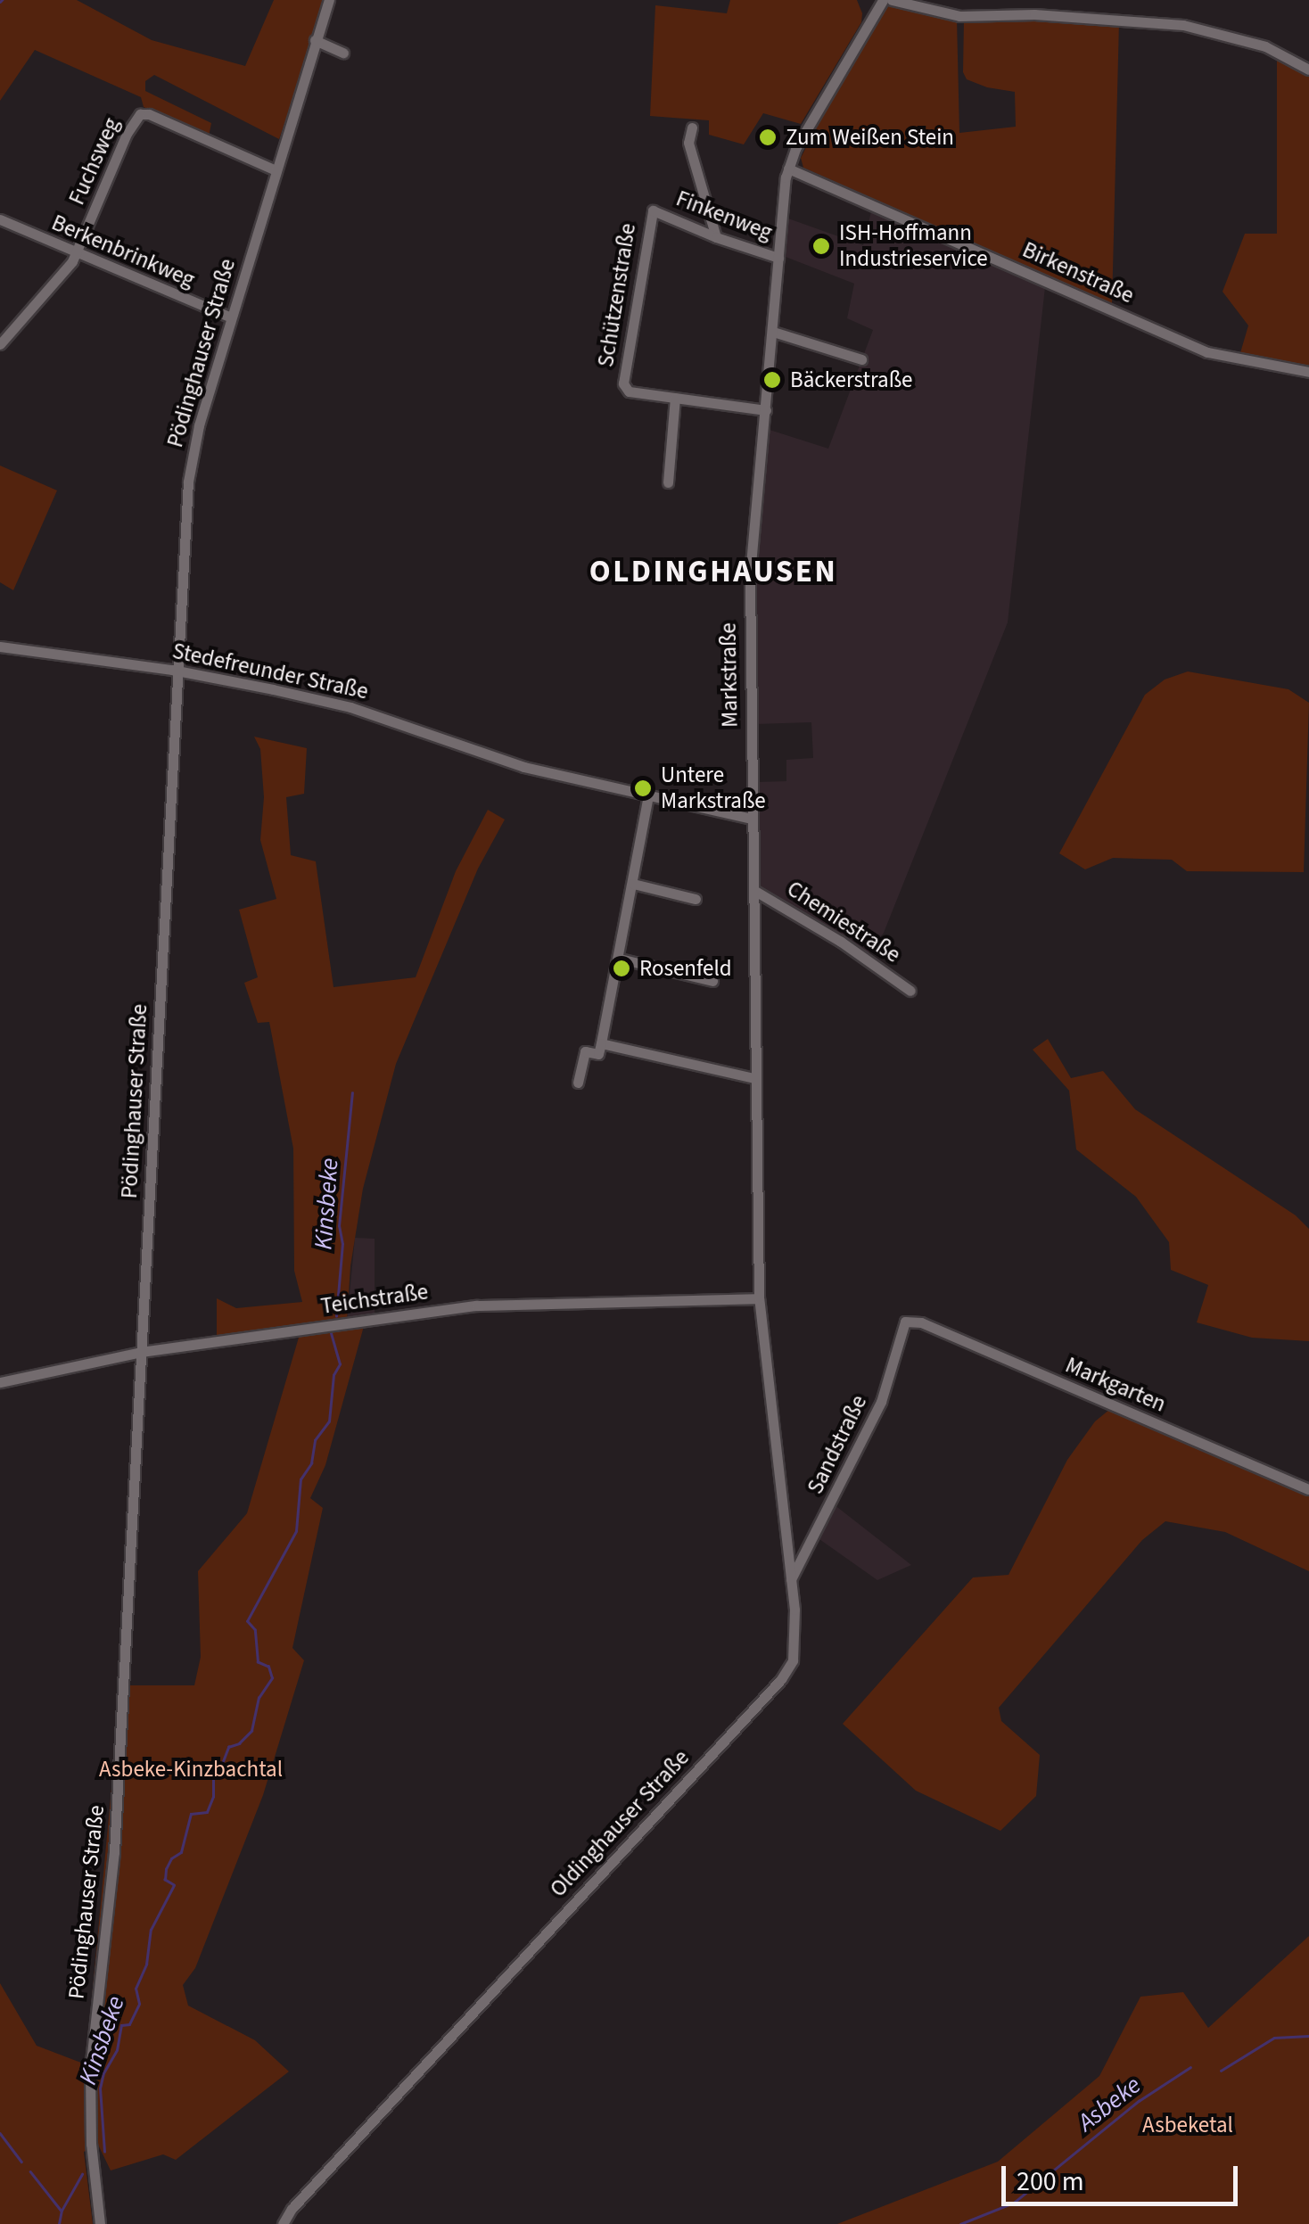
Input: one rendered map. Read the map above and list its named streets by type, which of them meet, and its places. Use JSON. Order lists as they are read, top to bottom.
{
  "streets": {
    "street": [
      "Fuchsweg",
      "Finkenweg",
      "Berkenbrinkweg",
      "Birkenstraße",
      "Schützenstraße",
      "Pödinghauser Straße",
      "Stedefreunder Straße",
      "Markstraße",
      "Chemiestraße",
      "Teichstraße",
      "Markgarten",
      "Sandstraße",
      "Oldinghauser Straße"
    ]
  },
  "crossings": [
    ["Fuchsweg", "Berkenbrinkweg"],
    ["Fuchsweg", "Pödinghauser Straße"],
    ["Finkenweg", "Schützenstraße"],
    ["Finkenweg", "Markstraße"],
    ["Berkenbrinkweg", "Pödinghauser Straße"],
    ["Birkenstraße", "Markstraße"],
    ["Pödinghauser Straße", "Stedefreunder Straße"],
    ["Pödinghauser Straße", "Teichstraße"],
    ["Stedefreunder Straße", "Markstraße"],
    ["Markstraße", "Chemiestraße"],
    ["Markstraße", "Teichstraße"],
    ["Markstraße", "Oldinghauser Straße"],
    ["Markgarten", "Sandstraße"],
    ["Sandstraße", "Oldinghauser Straße"]
  ],
  "districts": ["OLDINGHAUSEN"],
  "water": ["Kinsbeke", "Asbeke"],
  "parks": ["Asbeke-Kinzbachtal", "Asbeketal"],
  "places": [
    "Zum Weißen Stein",
    "ISH-Hoffmann Industrieservice",
    "Bäckerstraße",
    "Untere Markstraße",
    "Rosenfeld"
  ],
  "scale_bar": "200 m"
}
